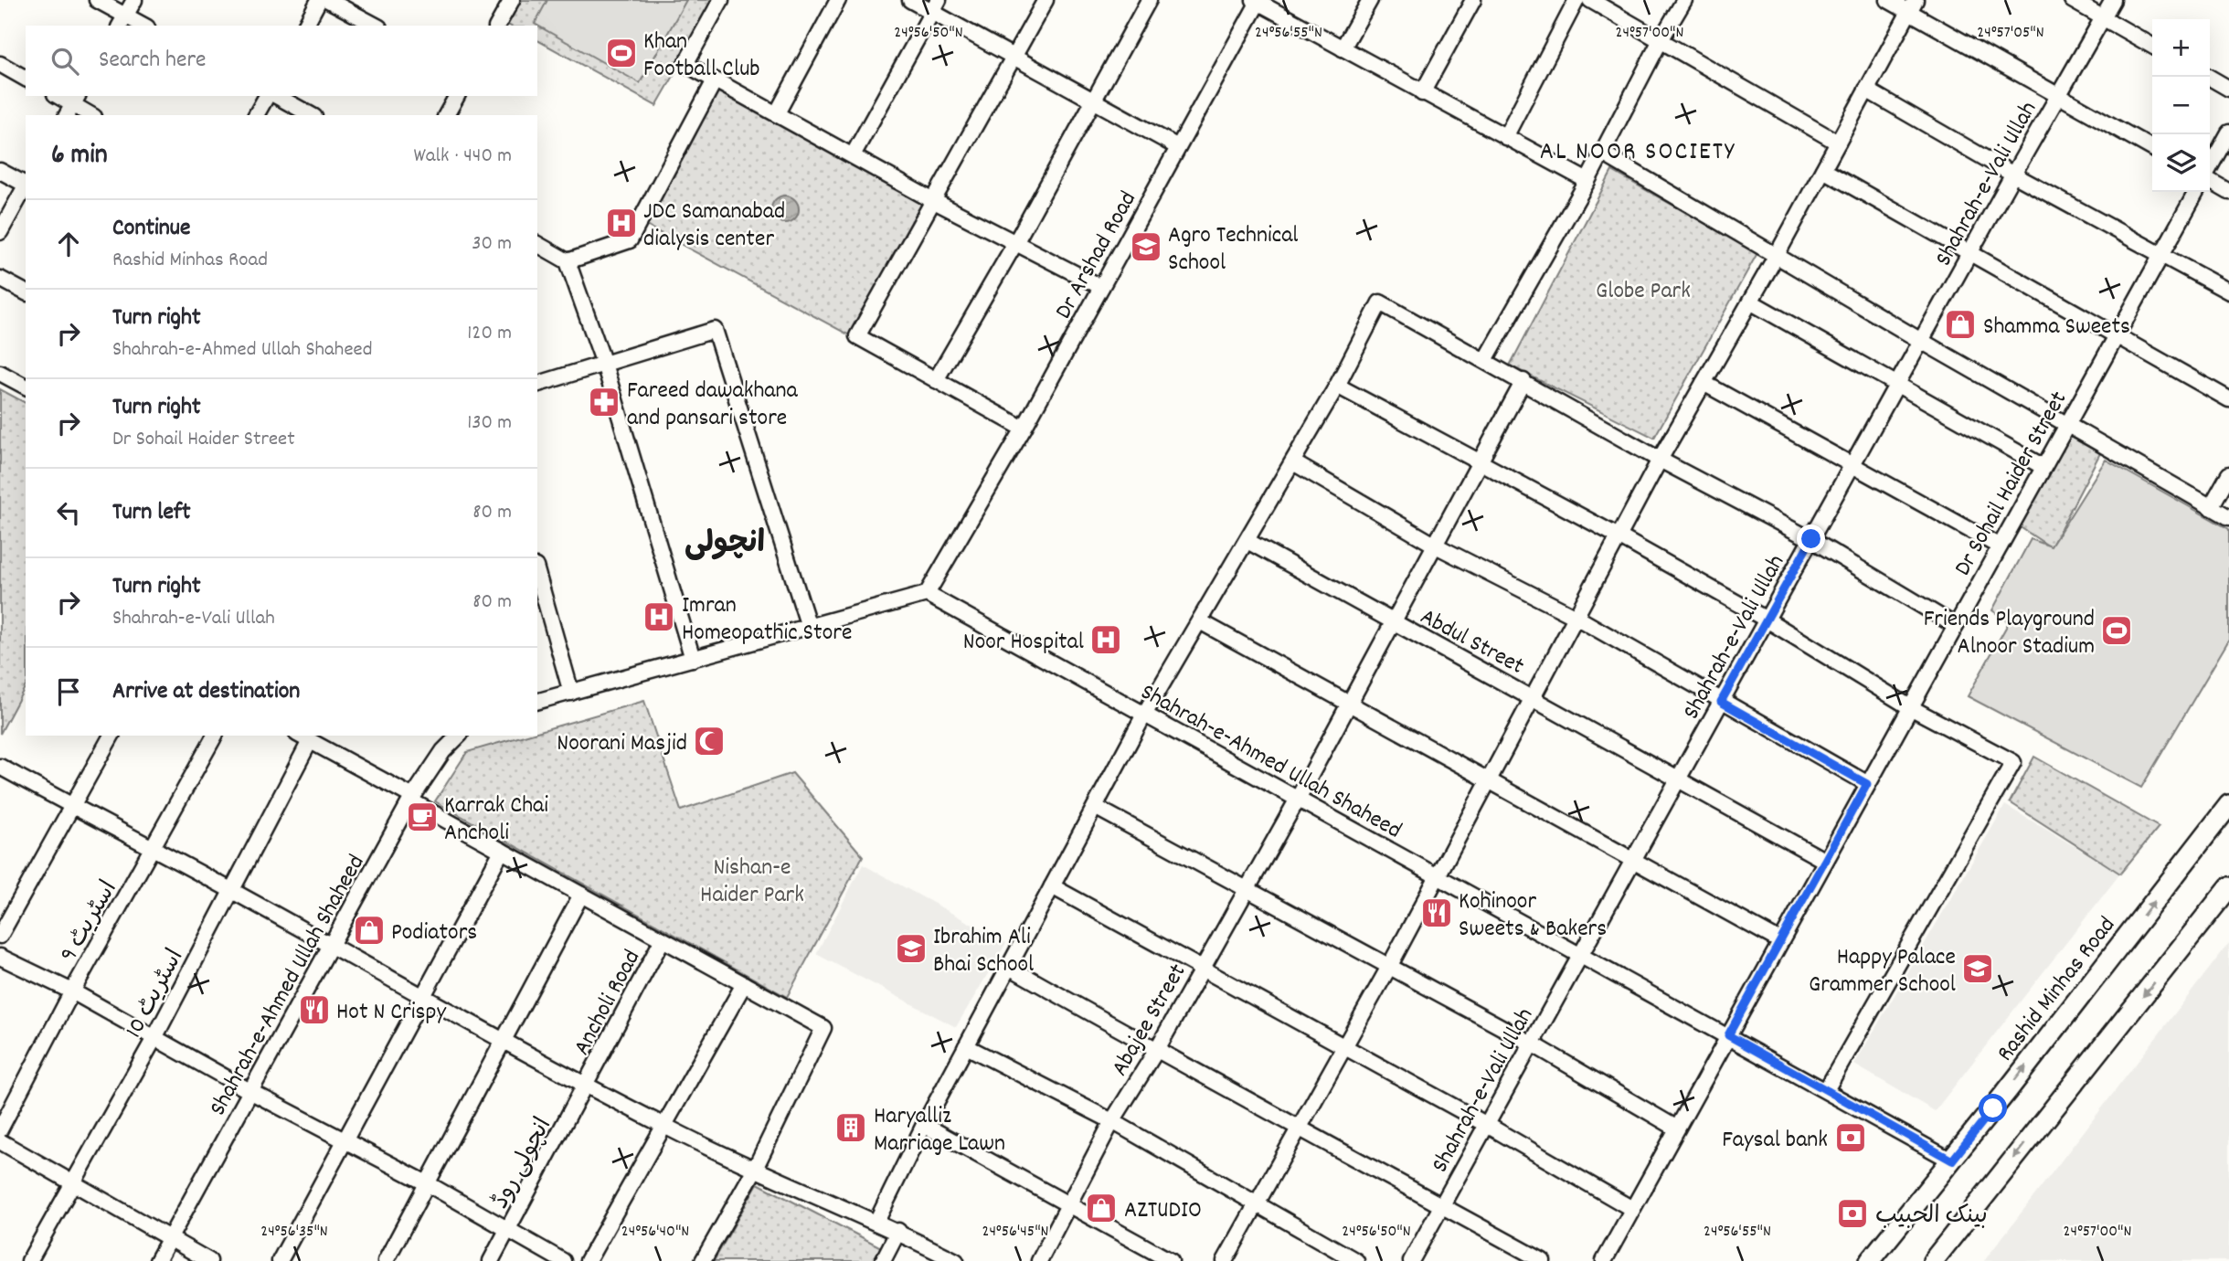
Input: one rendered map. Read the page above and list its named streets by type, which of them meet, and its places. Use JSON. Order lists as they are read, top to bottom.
{
  "streets": {
    "main road": ["Rashid Minhas Road"],
    "street": [
      "Shahrah-e-Vali Ullah",
      "Dr Arshad Road",
      "Dr Sohail Haider Street",
      "Abdul Street",
      "Shahrah-e-Ahmed Ullah Shaheed",
      "اسٹریٹ 9",
      "اسٹریٹ 10",
      "Ancholi Road",
      "Abajee Street",
      "انچولی روڈ"
    ]
  },
  "crossings": [
    ["Shahrah-e-Vali Ullah", "Abdul Street"],
    ["Shahrah-e-Vali Ullah", "Shahrah-e-Ahmed Ullah Shaheed"],
    ["Dr Arshad Road", "Shahrah-e-Ahmed Ullah Shaheed"],
    ["Dr Sohail Haider Street", "Abdul Street"],
    ["Dr Sohail Haider Street", "Shahrah-e-Ahmed Ullah Shaheed"],
    ["Abdul Street", "Abajee Street"],
    ["Shahrah-e-Ahmed Ullah Shaheed", "Rashid Minhas Road"],
    ["Shahrah-e-Ahmed Ullah Shaheed", "Abajee Street"],
    ["Ancholi Road", "انچولی روڈ"]
  ],
  "districts": ["AL NOOR SOCIETY", "انچولی"],
  "parks": ["Globe Park", "Nishan-e Haider Park"],
  "places": {
    "sports": ["Khan Football Club", "Friends Playground Alnoor Stadium"],
    "hospital": ["JDC Samanabad dialysis center", "Imran Homeopathic Store", "Noor Hospital"],
    "school or university": ["Agro Technical School", "Ibrahim Ali Bhai School", "Happy Palace Grammer School"],
    "shop": ["Shamma Sweets", "Podiators", "AZTUDIO"],
    "pharmacy": ["Fareed dawakhana and pansari store"],
    "mosque": ["Noorani Masjid"],
    "cafe": ["Karrak Chai Ancholi"],
    "restaurant": ["Kohinoor Sweets & Bakers", "Hot N Crispy"],
    "building": ["Haryalliz Marriage Lawn"],
    "bank": ["Faysal bank", "بينک الحبيب"]
  },
  "page": {
    "map_buttons": ["+", "−"],
    "search": "Search here",
    "heading": ["6 min", "Walk · 440 m"],
    "list": [
      ["Continue", "Rashid Minhas Road", "30 m"],
      ["Turn right", "Shahrah-e-Ahmed Ullah Shaheed", "120 m"],
      ["Turn right", "Dr Sohail Haider Street", "130 m"],
      ["Turn left", "80 m"],
      ["Turn right", "Shahrah-e-Vali Ullah", "80 m"],
      "Arrive at destination"
    ]
  },
  "coordinates": [
    "24°56'50\"N",
    "24°57'00\"N",
    "24°57'05\"N",
    "24°56'55\"N",
    "24°56'35\"N",
    "24°56'40\"N",
    "24°56'45\"N"
  ]
}
